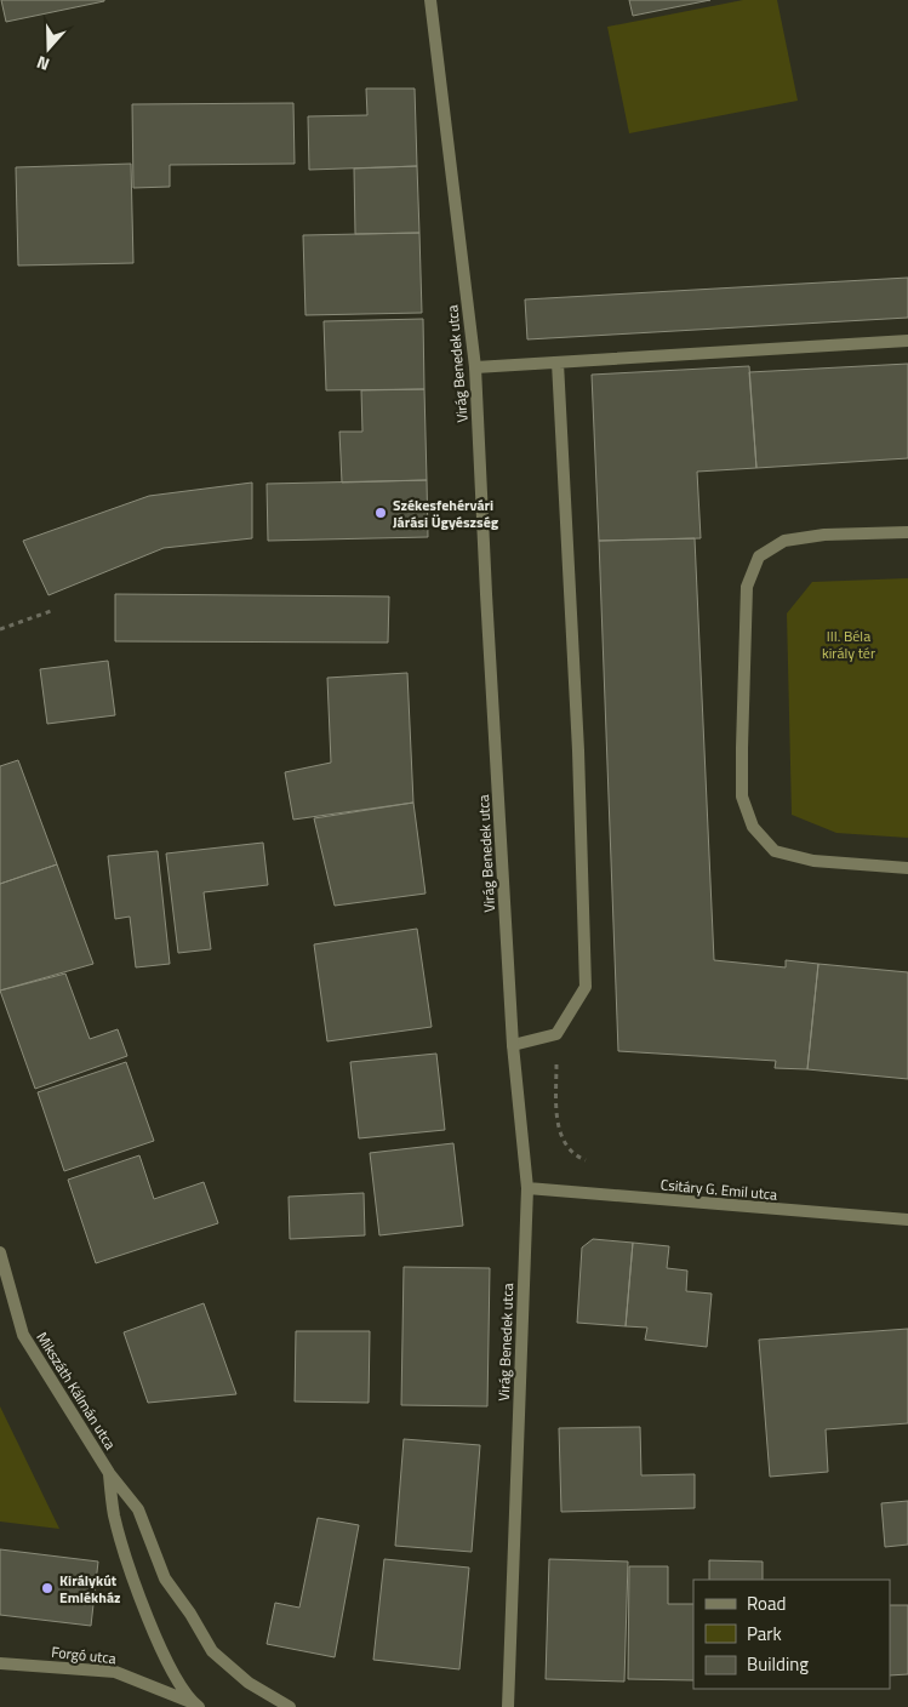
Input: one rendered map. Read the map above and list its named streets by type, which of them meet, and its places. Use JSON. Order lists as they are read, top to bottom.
{
  "streets": {
    "street": [
      "Virág Benedek utca",
      "Csitáry G. Emil utca",
      "Mikszáth Kálmán utca",
      "Forgó utca"
    ]
  },
  "crossings": [
    ["Virág Benedek utca", "Csitáry G. Emil utca"],
    ["Mikszáth Kálmán utca", "Forgó utca"]
  ],
  "parks": ["III. Béla király tér"],
  "places": ["Székesfehérvári Járási Ügyészség", "Királykút Emlékház"],
  "legend": ["Road", "Park", "Building"],
  "north": "bottom"
}
